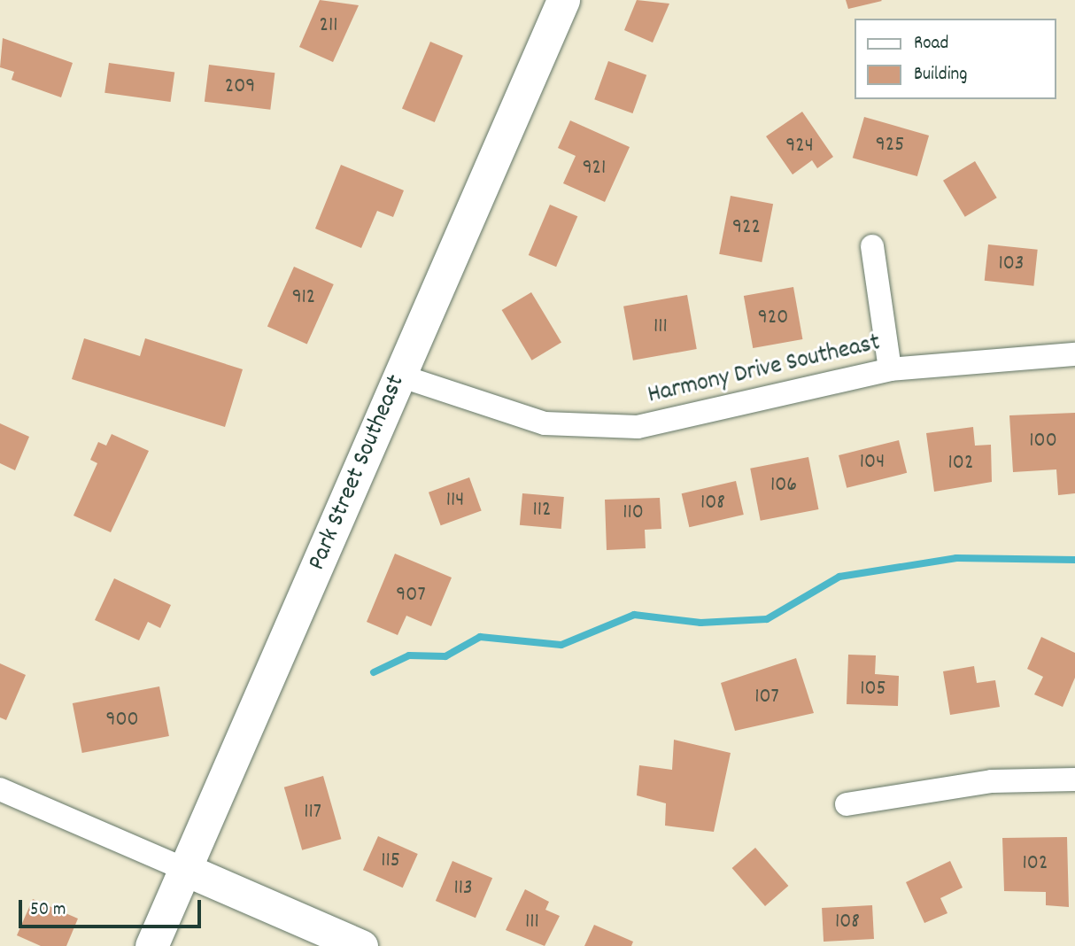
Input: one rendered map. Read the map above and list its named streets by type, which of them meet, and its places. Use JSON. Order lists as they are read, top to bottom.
{
  "streets": {
    "main road": ["Park Street Southeast"],
    "street": ["Harmony Drive Southeast"]
  },
  "crossings": [
    ["Harmony Drive Southeast", "Park Street Southeast"]
  ],
  "house_numbers": [
    "211",
    "209",
    "925",
    "924",
    "921",
    "922",
    "103",
    "912",
    "920",
    "111",
    "100",
    "104",
    "102",
    "106",
    "114",
    "108",
    "112",
    "110",
    "907",
    "105",
    "107",
    "900",
    "117",
    "115",
    "102",
    "113",
    "111",
    "108"
  ],
  "legend": ["Road", "Building"],
  "scale_bar": "50 m"
}
